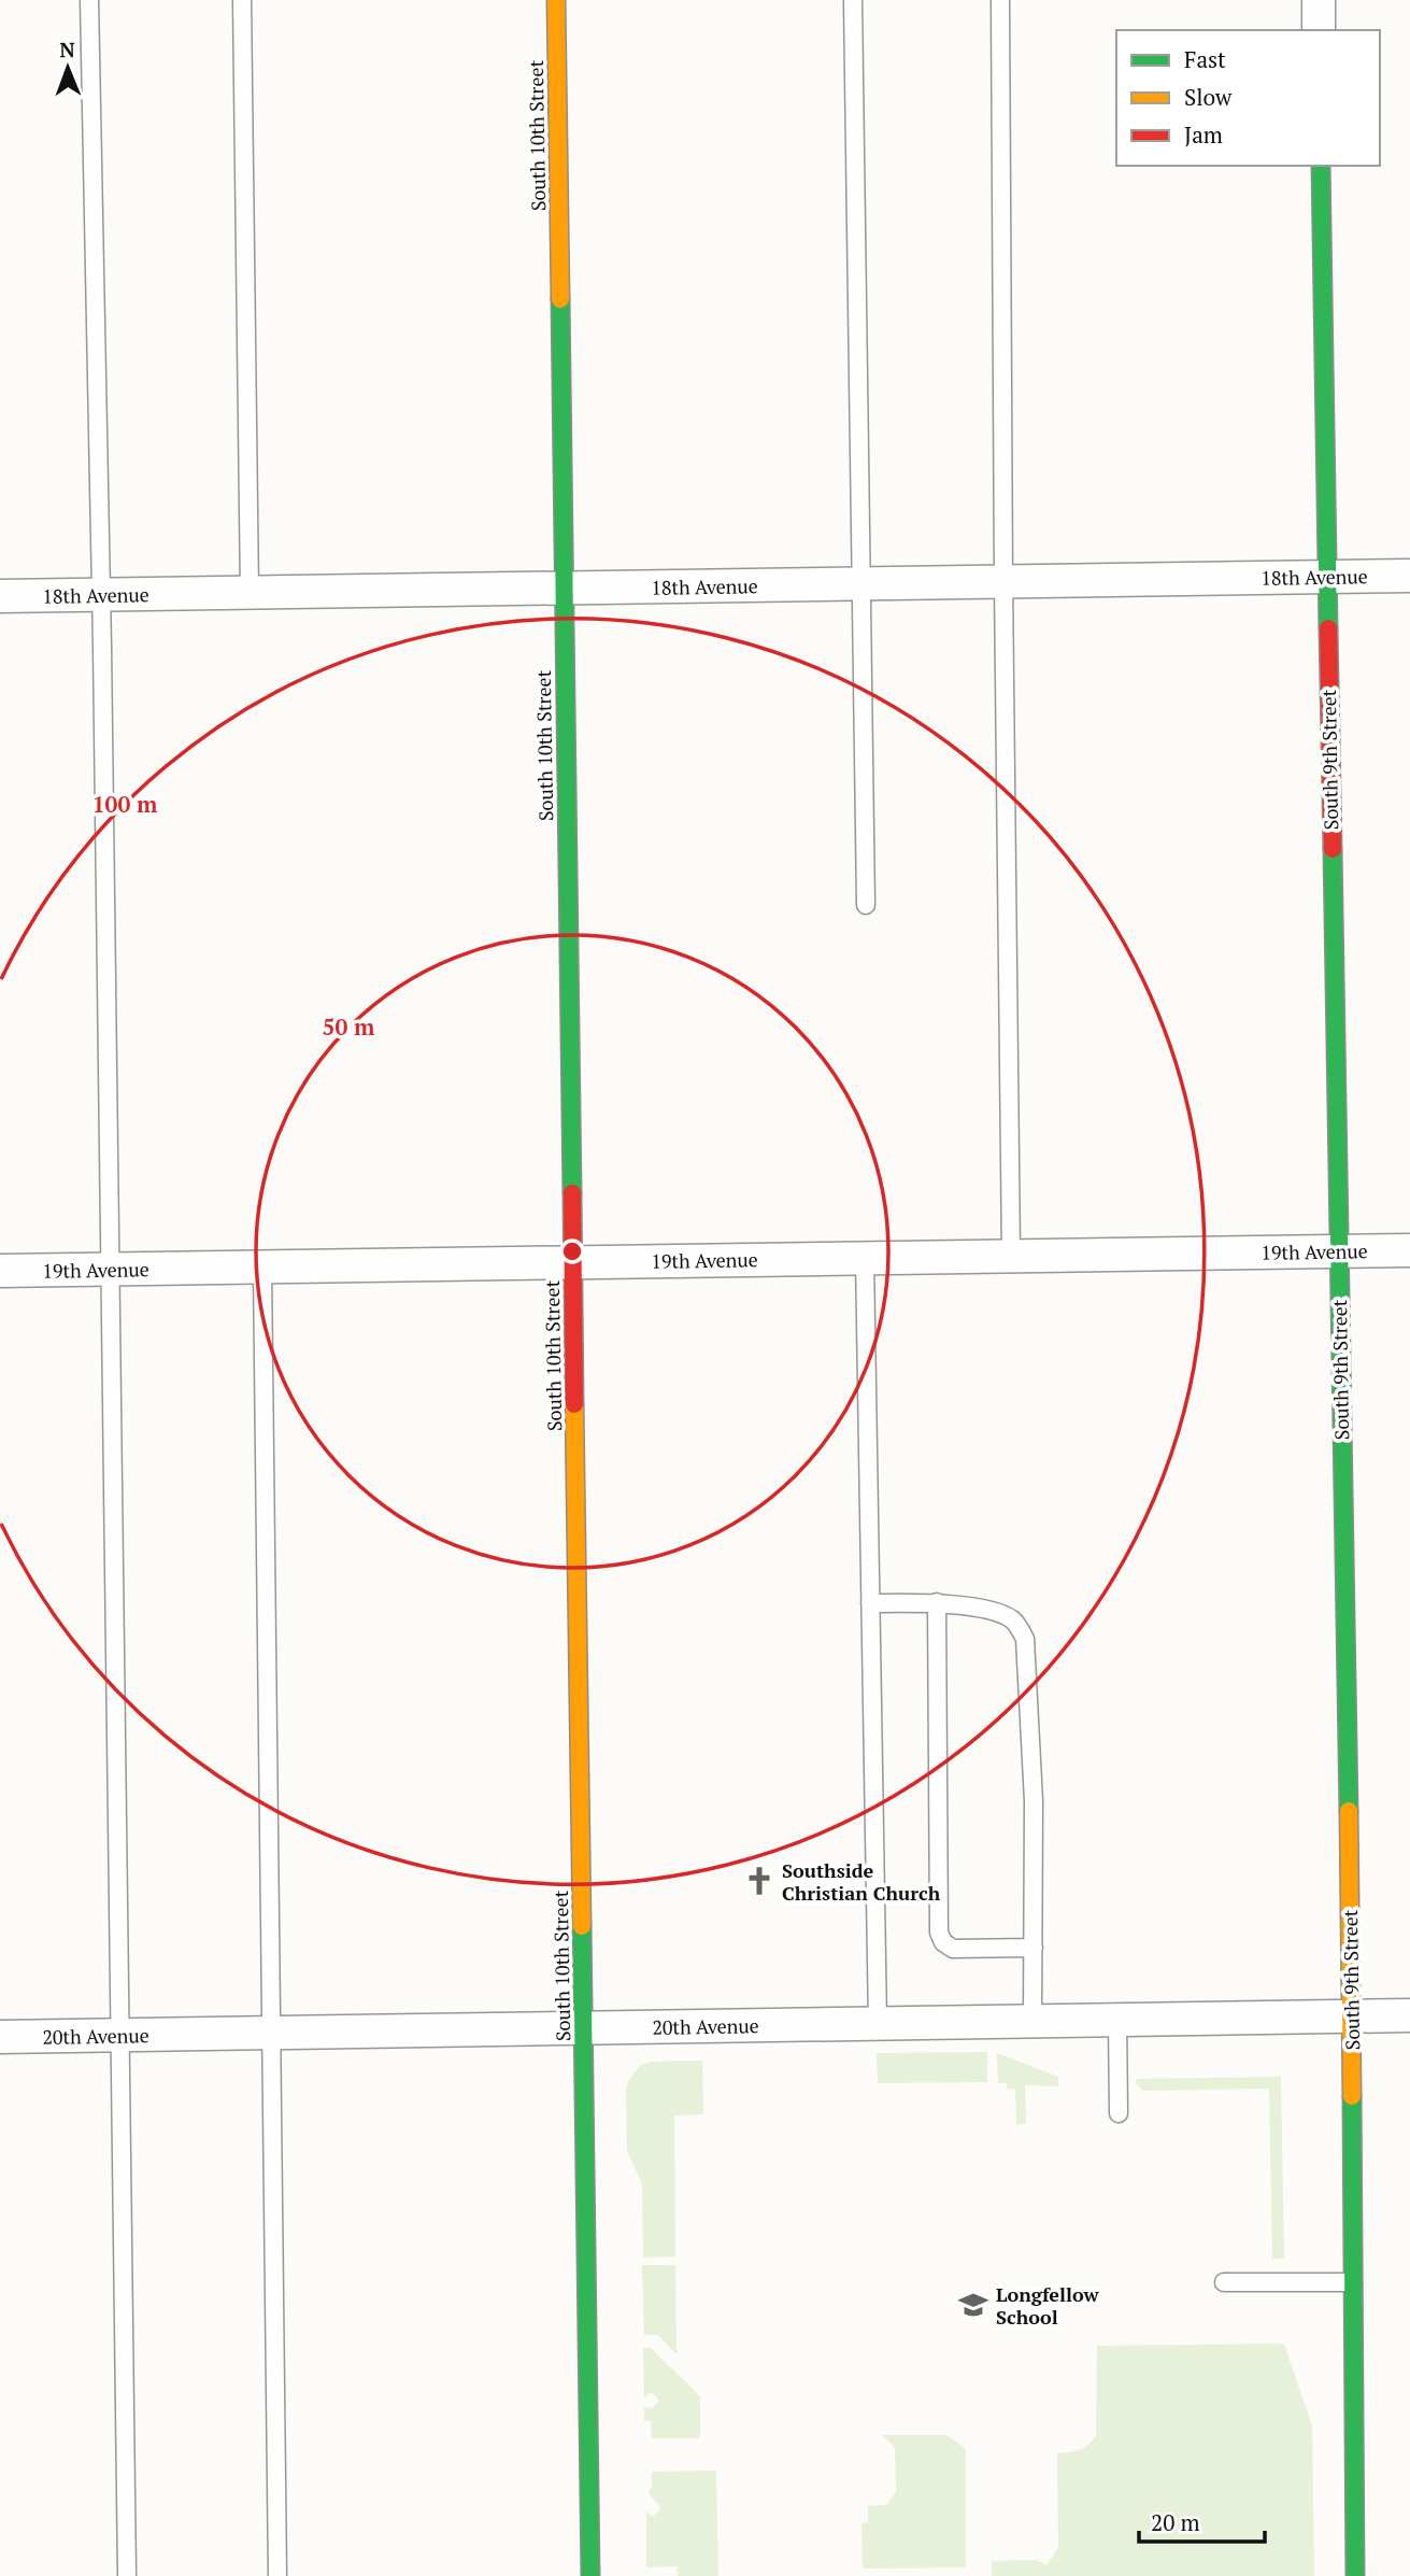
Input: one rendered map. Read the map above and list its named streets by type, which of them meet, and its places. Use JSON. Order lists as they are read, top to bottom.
{
  "streets": {
    "street": [
      "South 10th Street",
      "18th Avenue",
      "South 9th Street",
      "19th Avenue",
      "20th Avenue"
    ]
  },
  "crossings": [
    ["South 10th Street", "18th Avenue"],
    ["South 10th Street", "19th Avenue"],
    ["South 10th Street", "20th Avenue"],
    ["18th Avenue", "South 9th Street"],
    ["South 9th Street", "19th Avenue"],
    ["South 9th Street", "20th Avenue"]
  ],
  "places": {
    "church": ["Southside Christian Church"],
    "school or university": ["Longfellow School"]
  },
  "legend": ["Fast", "Slow", "Jam"],
  "scale_bar": "20 m",
  "north": "top",
  "rings": ["100 m", "50 m"]
}
